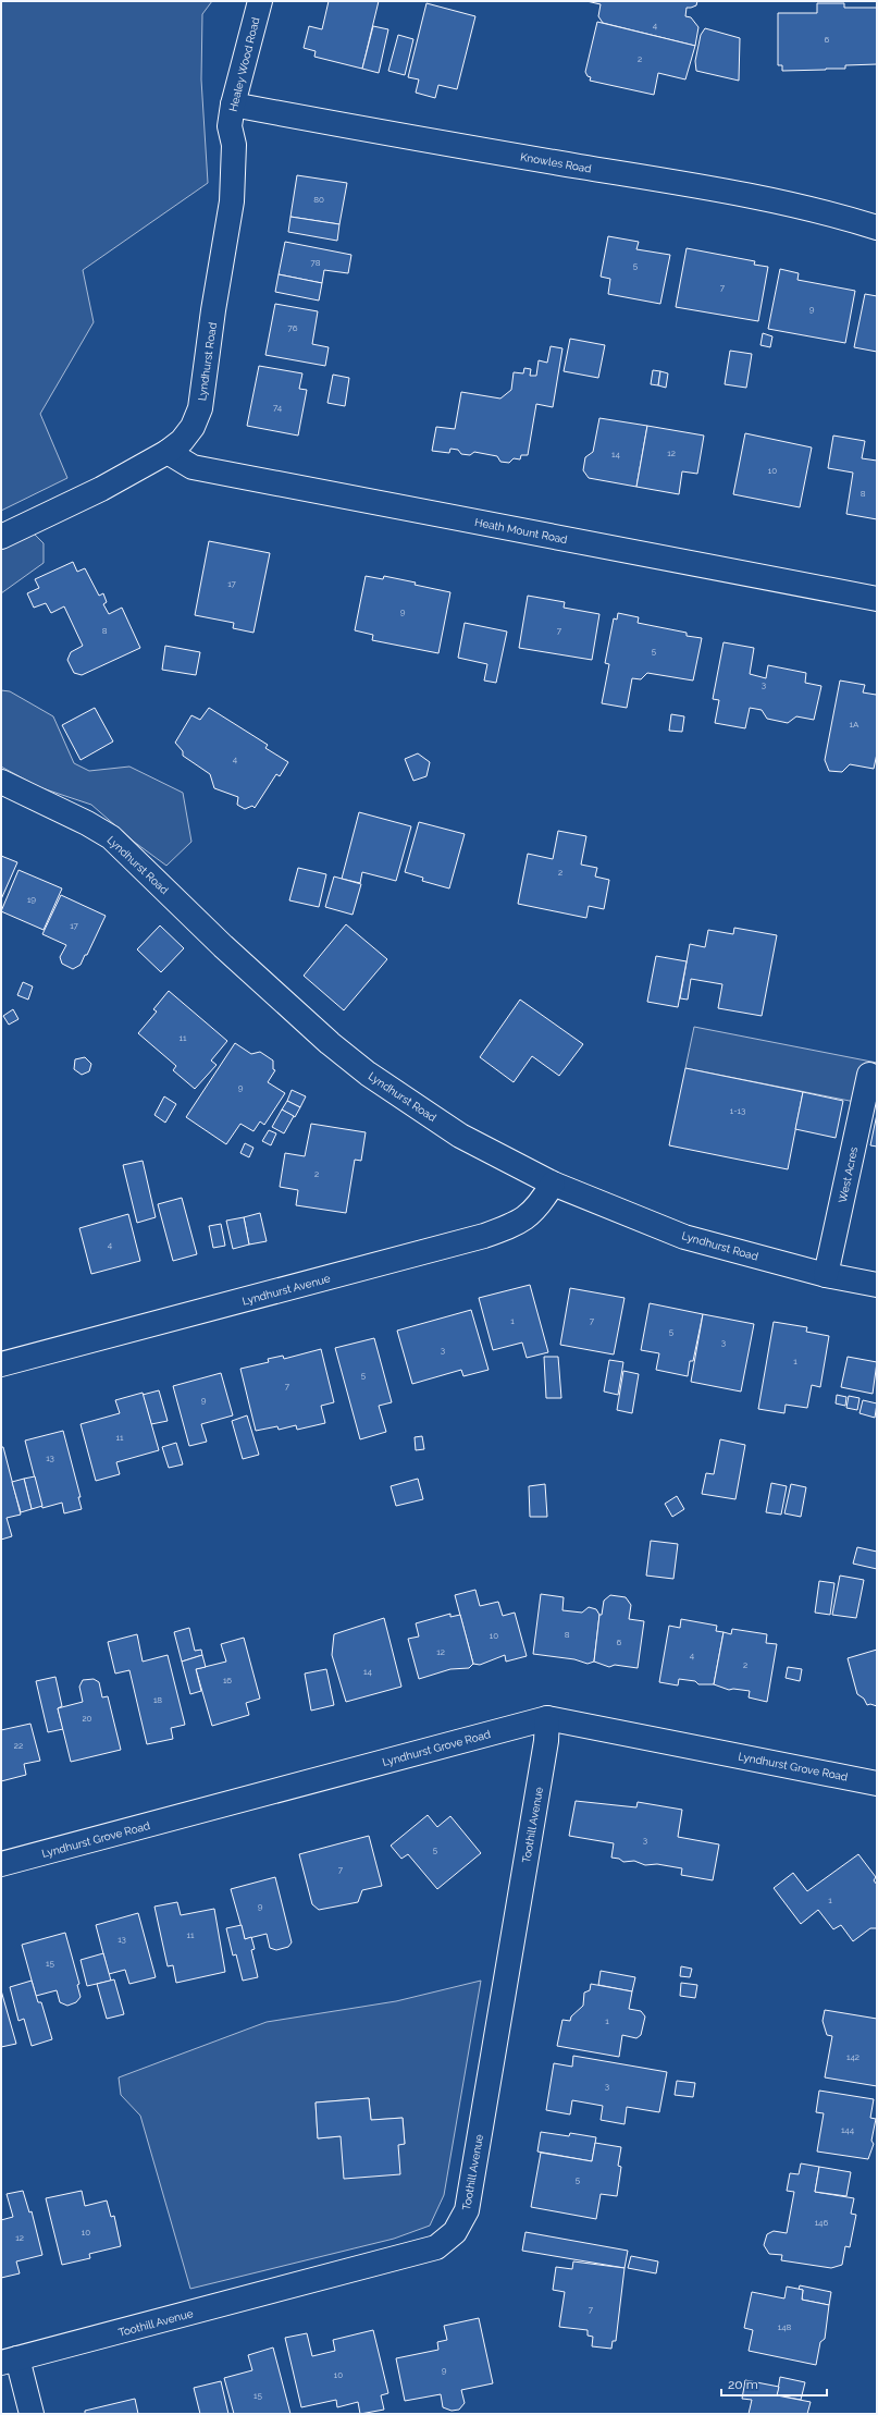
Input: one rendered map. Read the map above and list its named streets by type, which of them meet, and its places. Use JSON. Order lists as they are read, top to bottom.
{
  "streets": {
    "street": [
      "Healey Wood Road",
      "Knowles Road",
      "Lyndhurst Road",
      "Heath Mount Road",
      "West Acres",
      "Lyndhurst Avenue",
      "Lyndhurst Grove Road",
      "Toothill Avenue"
    ]
  },
  "crossings": [
    ["Healey Wood Road", "Knowles Road"],
    ["Healey Wood Road", "Lyndhurst Road"],
    ["Knowles Road", "Lyndhurst Road"],
    ["Lyndhurst Road", "Heath Mount Road"],
    ["Lyndhurst Road", "West Acres"],
    ["Lyndhurst Road", "Lyndhurst Avenue"],
    ["Lyndhurst Grove Road", "Toothill Avenue"]
  ],
  "house_numbers": [
    "4",
    "6",
    "2",
    "80",
    "78",
    "5",
    "7",
    "9",
    "76",
    "74",
    "12",
    "14",
    "10",
    "8",
    "17",
    "9",
    "8",
    "7",
    "5",
    "3",
    "1A",
    "4",
    "2",
    "19",
    "17",
    "11",
    "9",
    "1-13",
    "2",
    "4",
    "1",
    "7",
    "5",
    "3",
    "3",
    "1",
    "5",
    "7",
    "9",
    "11",
    "13",
    "8",
    "10",
    "6",
    "12",
    "4",
    "2",
    "14",
    "16",
    "18",
    "20",
    "22",
    "3",
    "5",
    "7",
    "1",
    "9",
    "11",
    "13",
    "15",
    "1",
    "142",
    "3",
    "144",
    "5",
    "146",
    "10",
    "12",
    "7",
    "148",
    "9",
    "10",
    "15"
  ],
  "scale_bar": "20 m"
}
